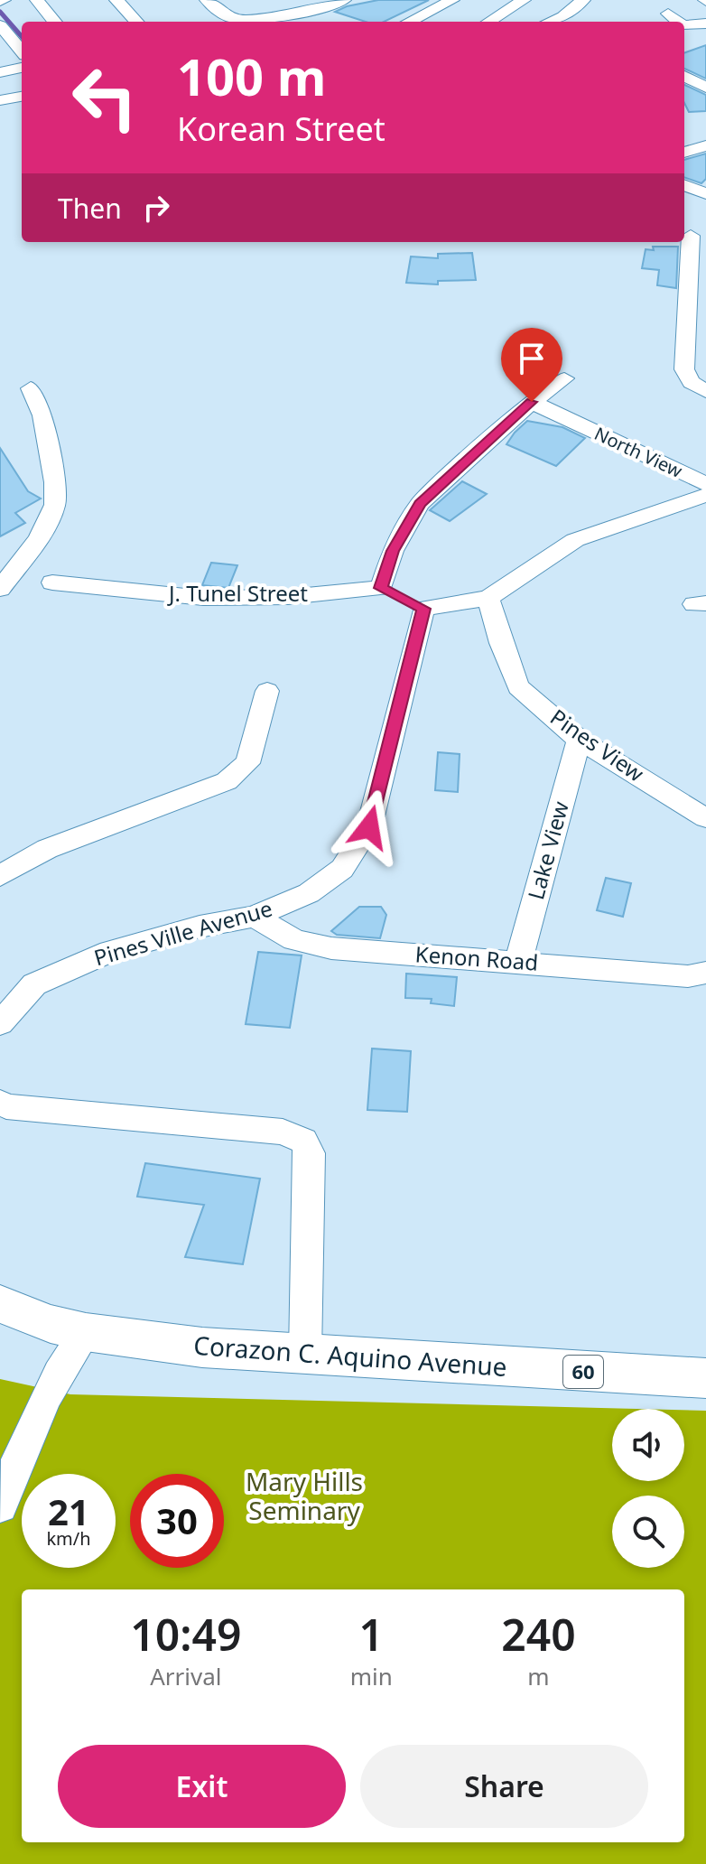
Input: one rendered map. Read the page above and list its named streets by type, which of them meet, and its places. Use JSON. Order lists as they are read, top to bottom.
{
  "streets": {
    "main road": ["Corazon C. Aquino Avenue", "60"],
    "street": [
      "North View",
      "J. Tunel Street",
      "Pines View",
      "Lake View",
      "Pines Ville Avenue",
      "Kenon Road"
    ]
  },
  "crossings": [
    ["Pines View", "Lake View"],
    ["Lake View", "Kenon Road"],
    ["Pines Ville Avenue", "Kenon Road"]
  ],
  "parks": ["Mary Hills Seminary"],
  "page": {
    "turn": ["100 m", "Korean Street"],
    "then": "Then",
    "speed": "21 km/h",
    "limit": "30",
    "eta": [
      "10:49",
      "Arrival",
      "1",
      "min",
      "240",
      "m"
    ],
    "buttons": ["Exit", "Share"]
  }
}
